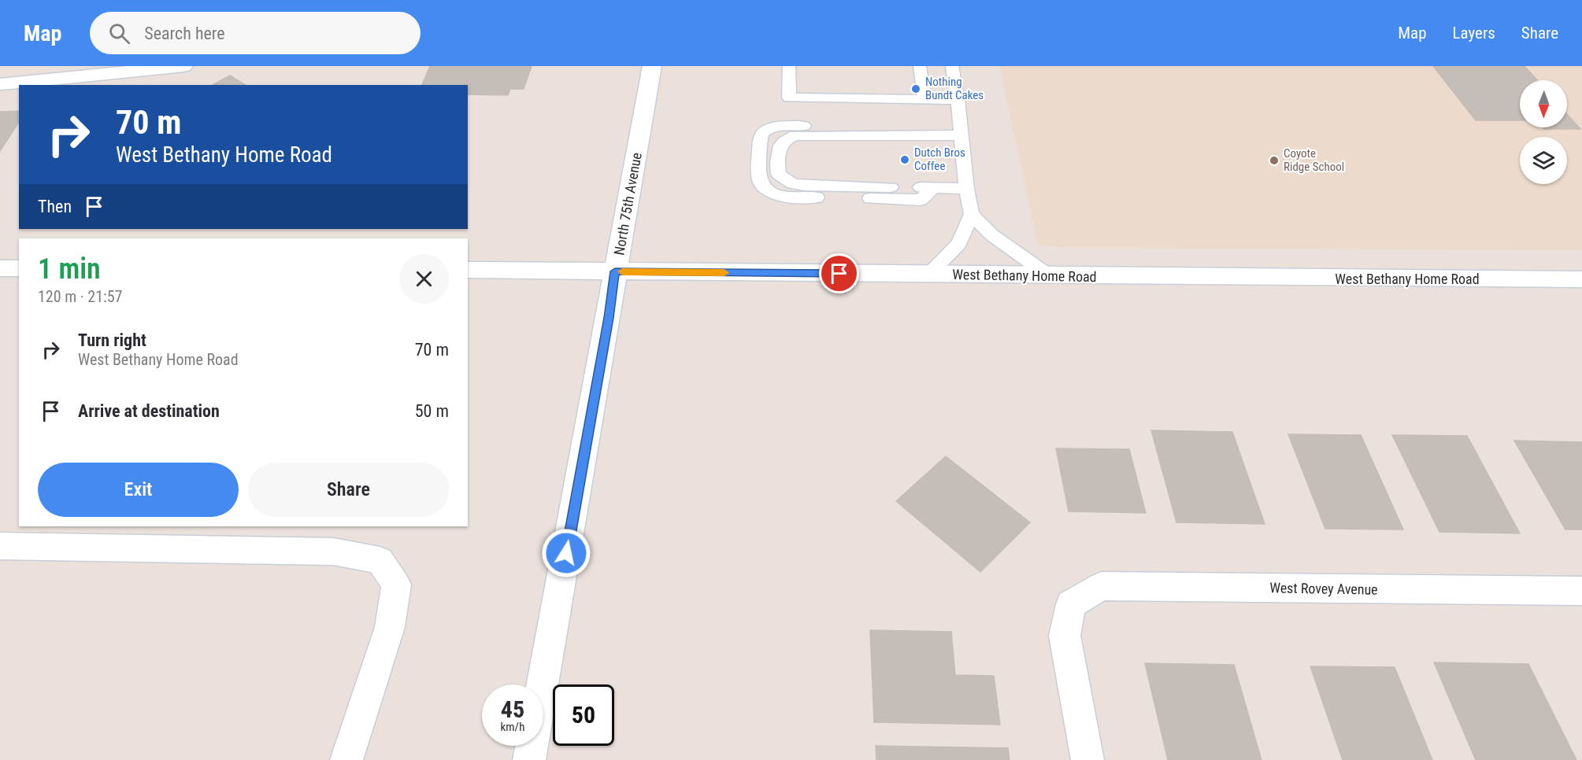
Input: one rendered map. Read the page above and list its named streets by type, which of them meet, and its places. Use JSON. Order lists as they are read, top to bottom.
{
  "streets": {
    "main road": ["North 75th Avenue", "West Bethany Home Road", "West Rovey Avenue"]
  },
  "crossings": [
    ["North 75th Avenue", "West Bethany Home Road"]
  ],
  "places": ["Nothing Bundt Cakes", "Dutch Bros Coffee", "Coyote Ridge School"],
  "north": "bottom",
  "page": {
    "header": "Map",
    "search": "Search here",
    "nav": ["Map", "Layers", "Share"],
    "turn": ["70 m", "West Bethany Home Road"],
    "then": "Then",
    "heading": ["1 min", "120 m · 21:57"],
    "list": [
      {
        "name": "Turn right",
        "note": "West Bethany Home Road",
        "value": "70 m"
      },
      {
        "name": "Arrive at destination",
        "value": "50 m"
      }
    ],
    "buttons": ["Exit", "Share"],
    "speed": "45 km/h",
    "limit": "50"
  }
}
